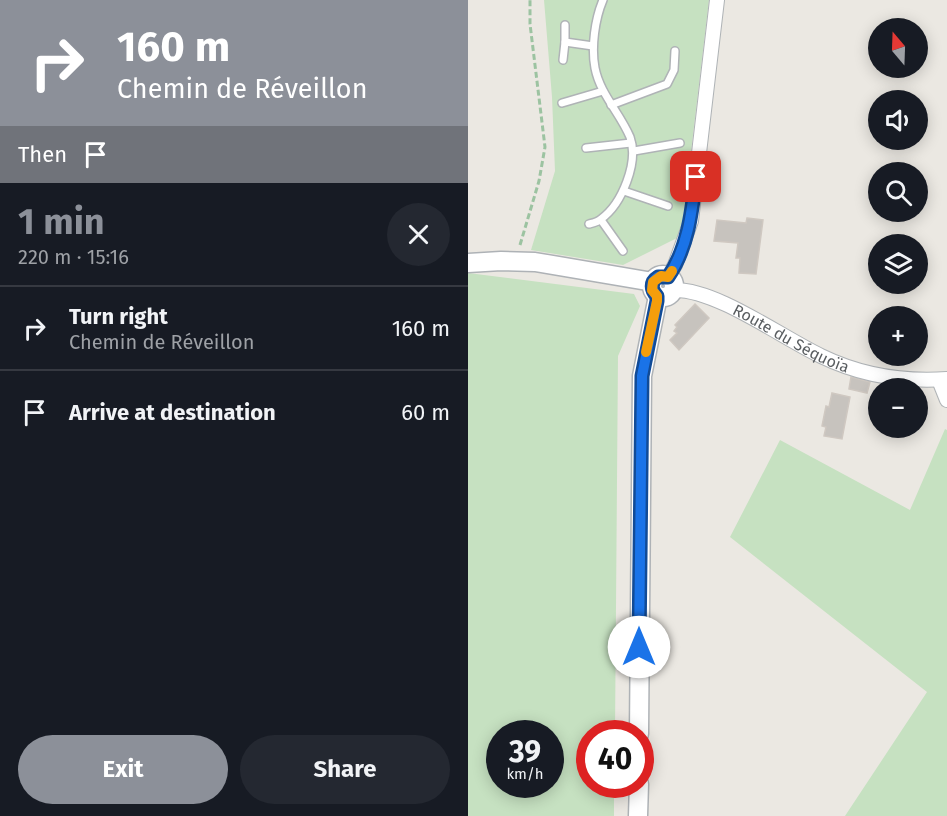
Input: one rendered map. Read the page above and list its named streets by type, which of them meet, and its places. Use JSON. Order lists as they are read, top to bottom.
{
  "streets": {
    "street": ["Route du Séquoïa"]
  },
  "north": "top",
  "page": {
    "turn": ["160 m", "Chemin de Réveillon"],
    "map_buttons": ["+", "−"],
    "then": "Then",
    "heading": ["1 min", "220 m · 15:16"],
    "list": [
      {
        "name": "Turn right",
        "note": "Chemin de Réveillon",
        "value": "160 m"
      },
      {
        "name": "Arrive at destination",
        "value": "60 m"
      }
    ],
    "speed": "39 km/h",
    "limit": "40",
    "buttons": ["Exit", "Share"]
  }
}
